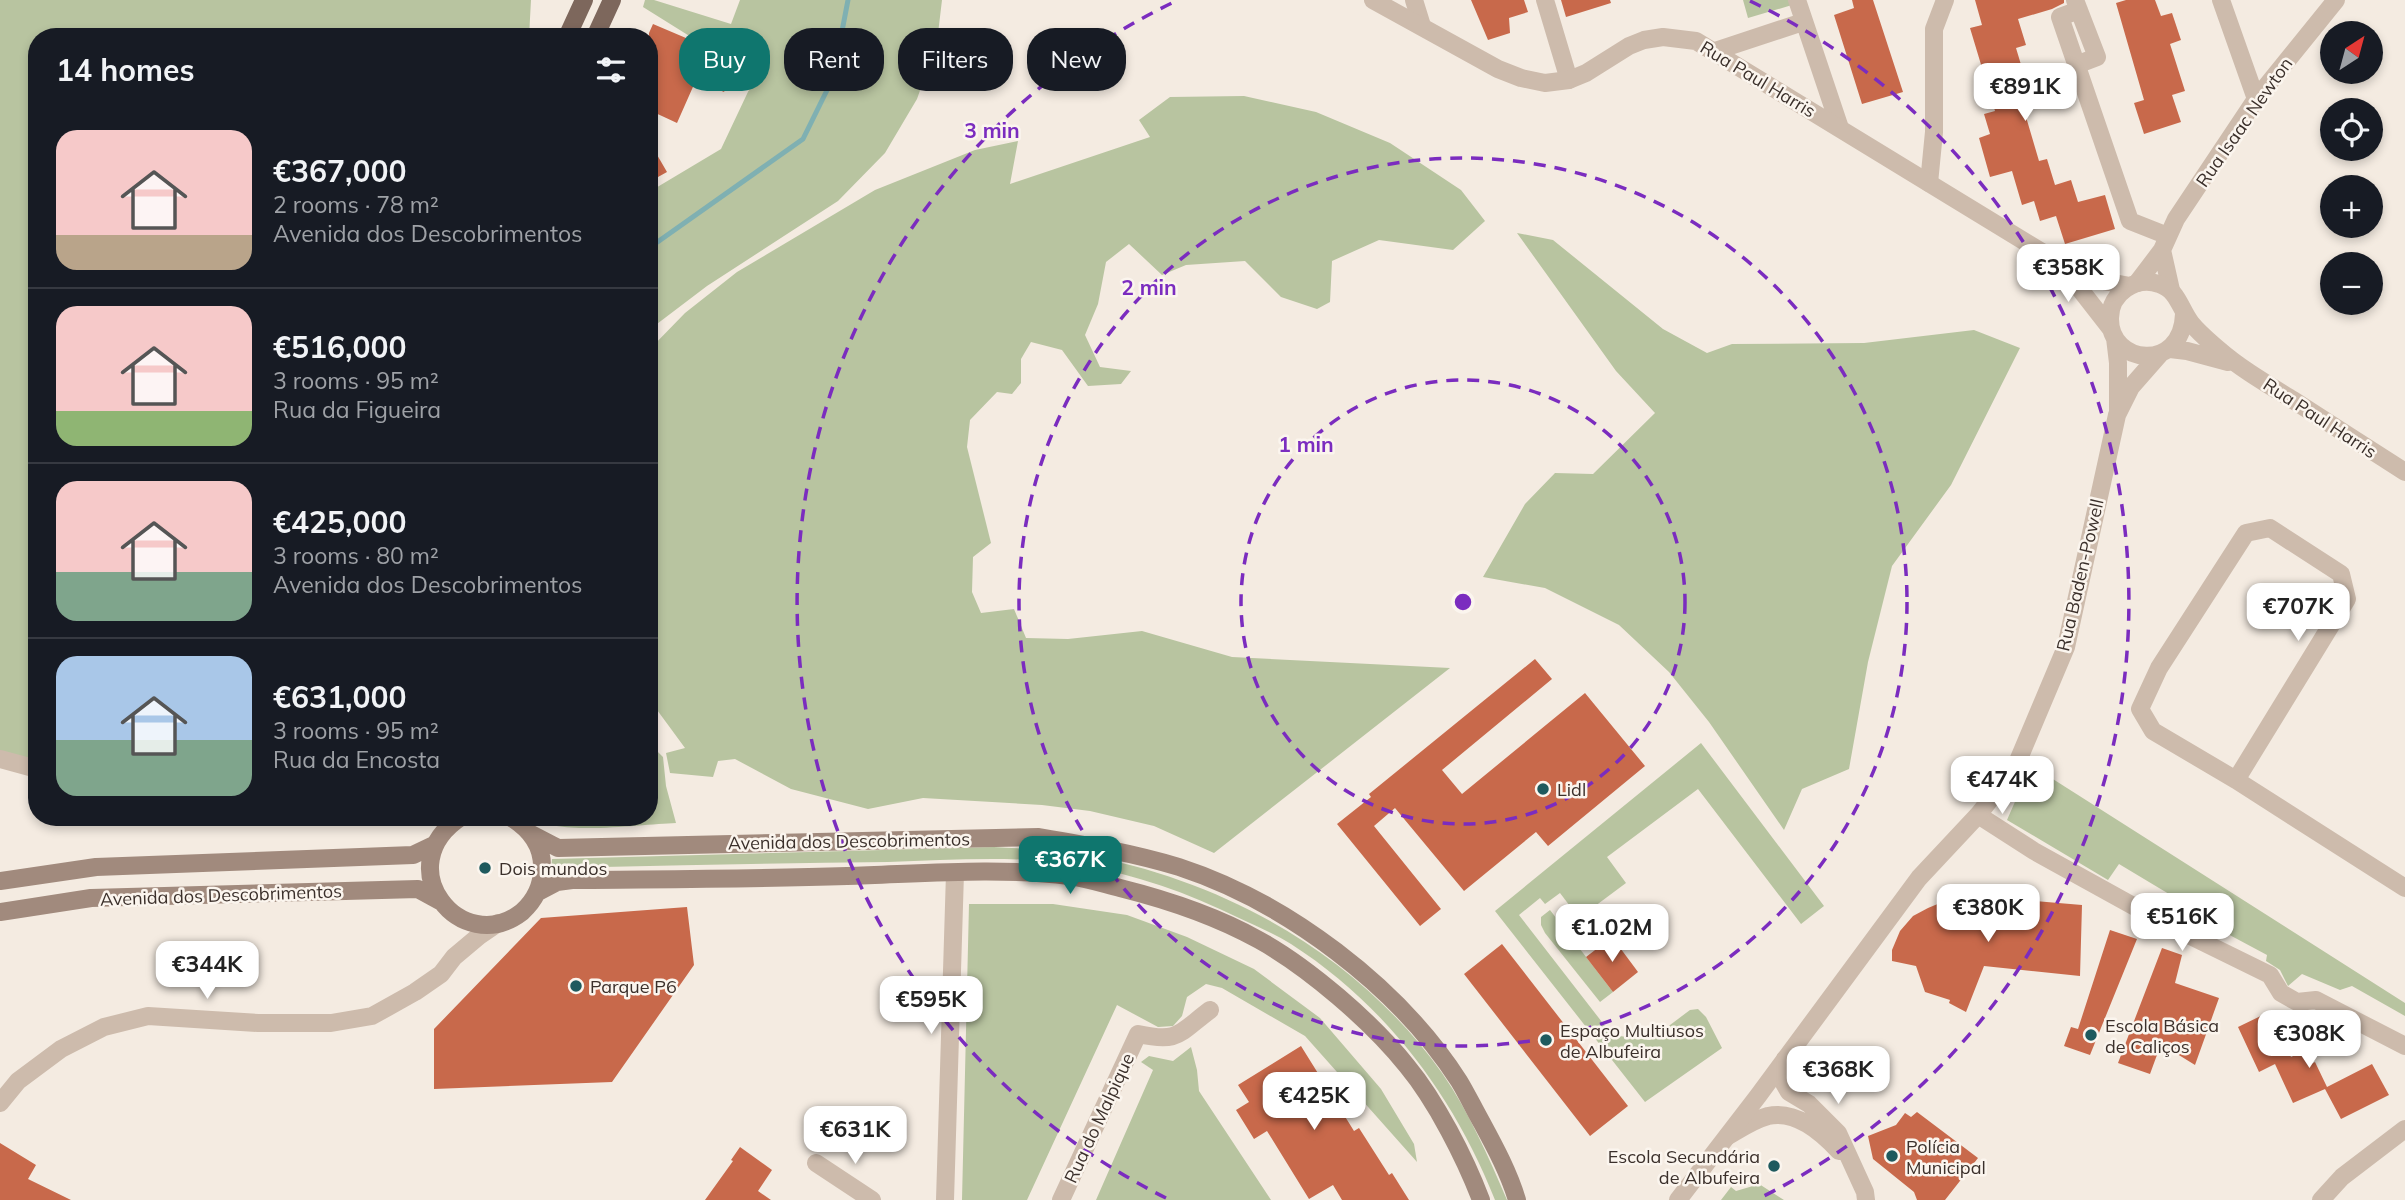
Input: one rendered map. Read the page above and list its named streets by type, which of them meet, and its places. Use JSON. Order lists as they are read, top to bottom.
{
  "streets": {
    "main road": ["Avenida dos Descobrimentos"],
    "street": [
      "Rua Paul Harris",
      "Rua Isaac Newton",
      "Rua Baden-Powell",
      "Rua do Malpique"
    ]
  },
  "crossings": [
    ["Rua Paul Harris", "Rua Isaac Newton"]
  ],
  "places": [
    "Lidl",
    "Dois mundos",
    "Parque P6",
    "Escola Básica de Caliços",
    "Espaço Multiusos de Albufeira",
    "Polícia Municipal",
    "Escola Secundária de Albufeira"
  ],
  "north": "top right",
  "page": {
    "map_buttons": ["+", "−"],
    "chip": [
      "Buy",
      "Rent",
      "Filters",
      "New"
    ],
    "heading": "14 homes",
    "price": [
      "€891K",
      "€358K",
      "€707K",
      "€474K",
      "€367K",
      "€380K",
      "€516K",
      "€1.02M",
      "€344K",
      "€595K",
      "€308K",
      "€368K",
      "€425K",
      "€631K"
    ],
    "list": [
      {
        "name": "€367,000",
        "note": "2 rooms · 78 m² · Avenida dos Descobrimentos"
      },
      {
        "name": "€516,000",
        "note": "3 rooms · 95 m² · Rua da Figueira"
      },
      {
        "name": "€425,000",
        "note": "3 rooms · 80 m² · Avenida dos Descobrimentos"
      },
      {
        "name": "€631,000",
        "note": "3 rooms · 95 m² · Rua da Encosta"
      }
    ]
  },
  "rings": ["3 min", "2 min", "1 min"]
}
